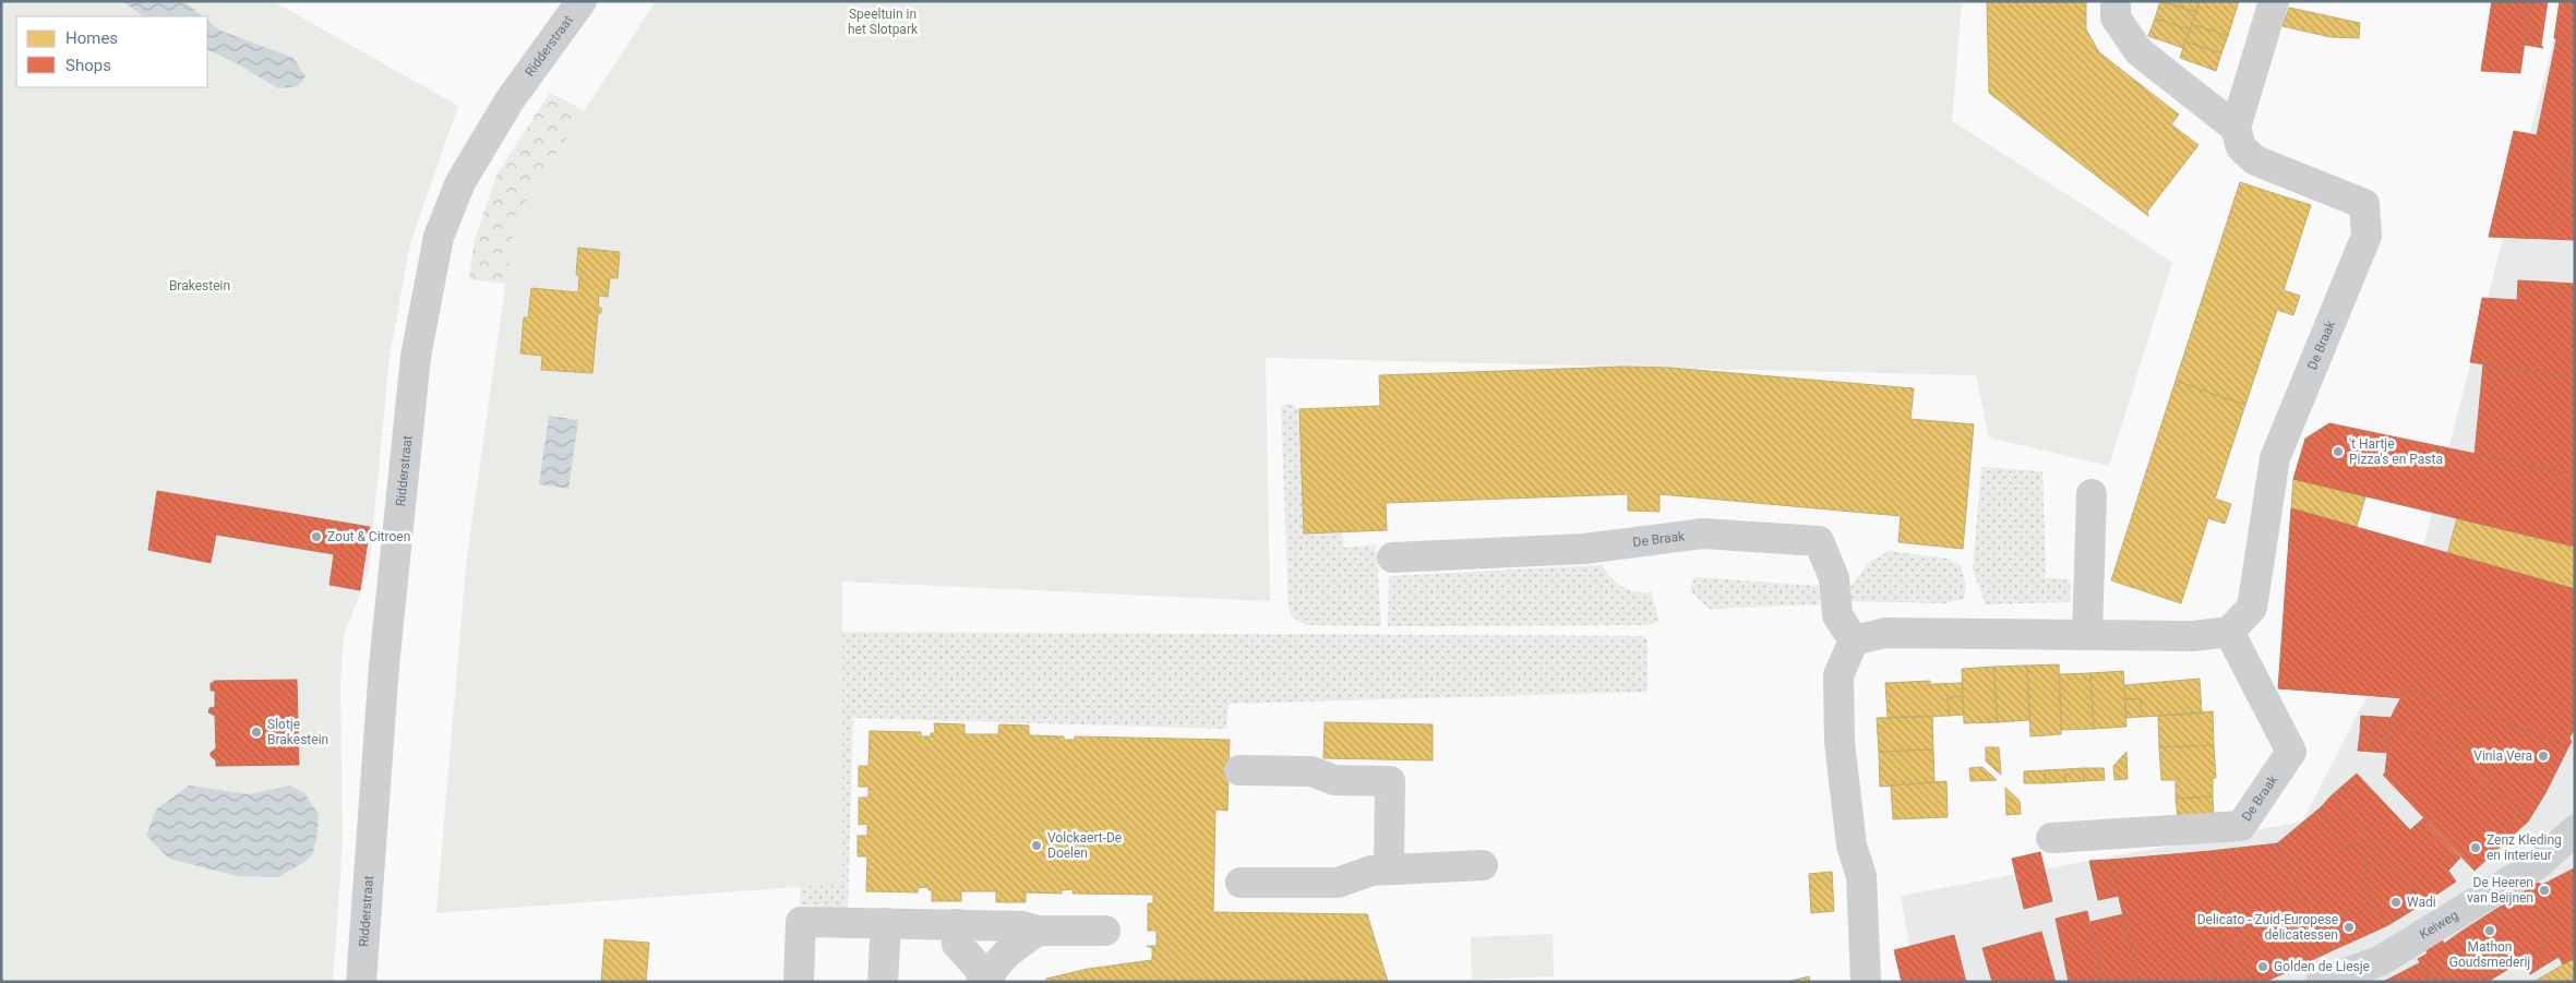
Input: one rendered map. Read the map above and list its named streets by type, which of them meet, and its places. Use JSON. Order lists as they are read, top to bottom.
{
  "streets": {
    "street": ["Ridderstraat", "De Braak", "Keiweg"]
  },
  "parks": ["Speeltuin in het Slotpark", "Brakestein"],
  "places": [
    "'t Hartje Pizza's en Pasta",
    "Zout & Citroen",
    "Slotje Brakestein",
    "Vinia Vera",
    "Volckaert-De Doelen",
    "Zenz Kleding en interieur",
    "De Heeren van Beijnen",
    "Wadi",
    "Delicato - Zuid-Europese delicatessen",
    "Mathon Goudsmederij",
    "Golden de Liesje"
  ],
  "legend": ["Homes", "Shops"]
}
